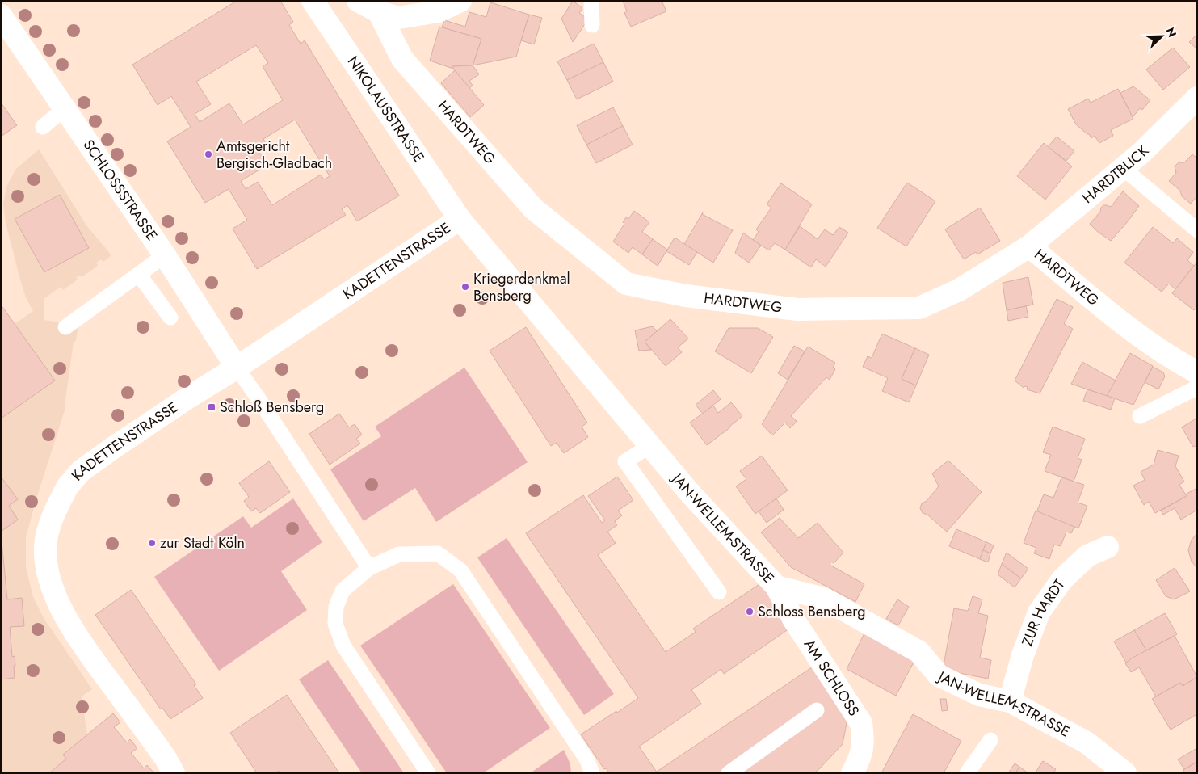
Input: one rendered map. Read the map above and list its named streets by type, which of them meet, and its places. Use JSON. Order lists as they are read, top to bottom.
{
  "streets": {
    "street": [
      "NIKOLAUSSTRASSE",
      "HARDTWEG",
      "HARDTBLICK",
      "SCHLOSSSTRASSE",
      "KADETTENSTRASSE",
      "JAN-WELLEM-STRASSE",
      "ZUR HARDT",
      "AM SCHLOSS"
    ]
  },
  "crossings": [
    ["NIKOLAUSSTRASSE", "KADETTENSTRASSE"],
    ["NIKOLAUSSTRASSE", "JAN-WELLEM-STRASSE"],
    ["HARDTWEG", "HARDTBLICK"],
    ["SCHLOSSSTRASSE", "KADETTENSTRASSE"],
    ["KADETTENSTRASSE", "JAN-WELLEM-STRASSE"],
    ["JAN-WELLEM-STRASSE", "ZUR HARDT"],
    ["JAN-WELLEM-STRASSE", "AM SCHLOSS"]
  ],
  "places": {
    "other": [
      "Amtsgericht Bergisch-Gladbach",
      "Kriegerdenkmal Bensberg",
      "zur Stadt Köln",
      "Schloss Bensberg"
    ],
    "transit": ["Schloß Bensberg"]
  },
  "north": "top right"
}
